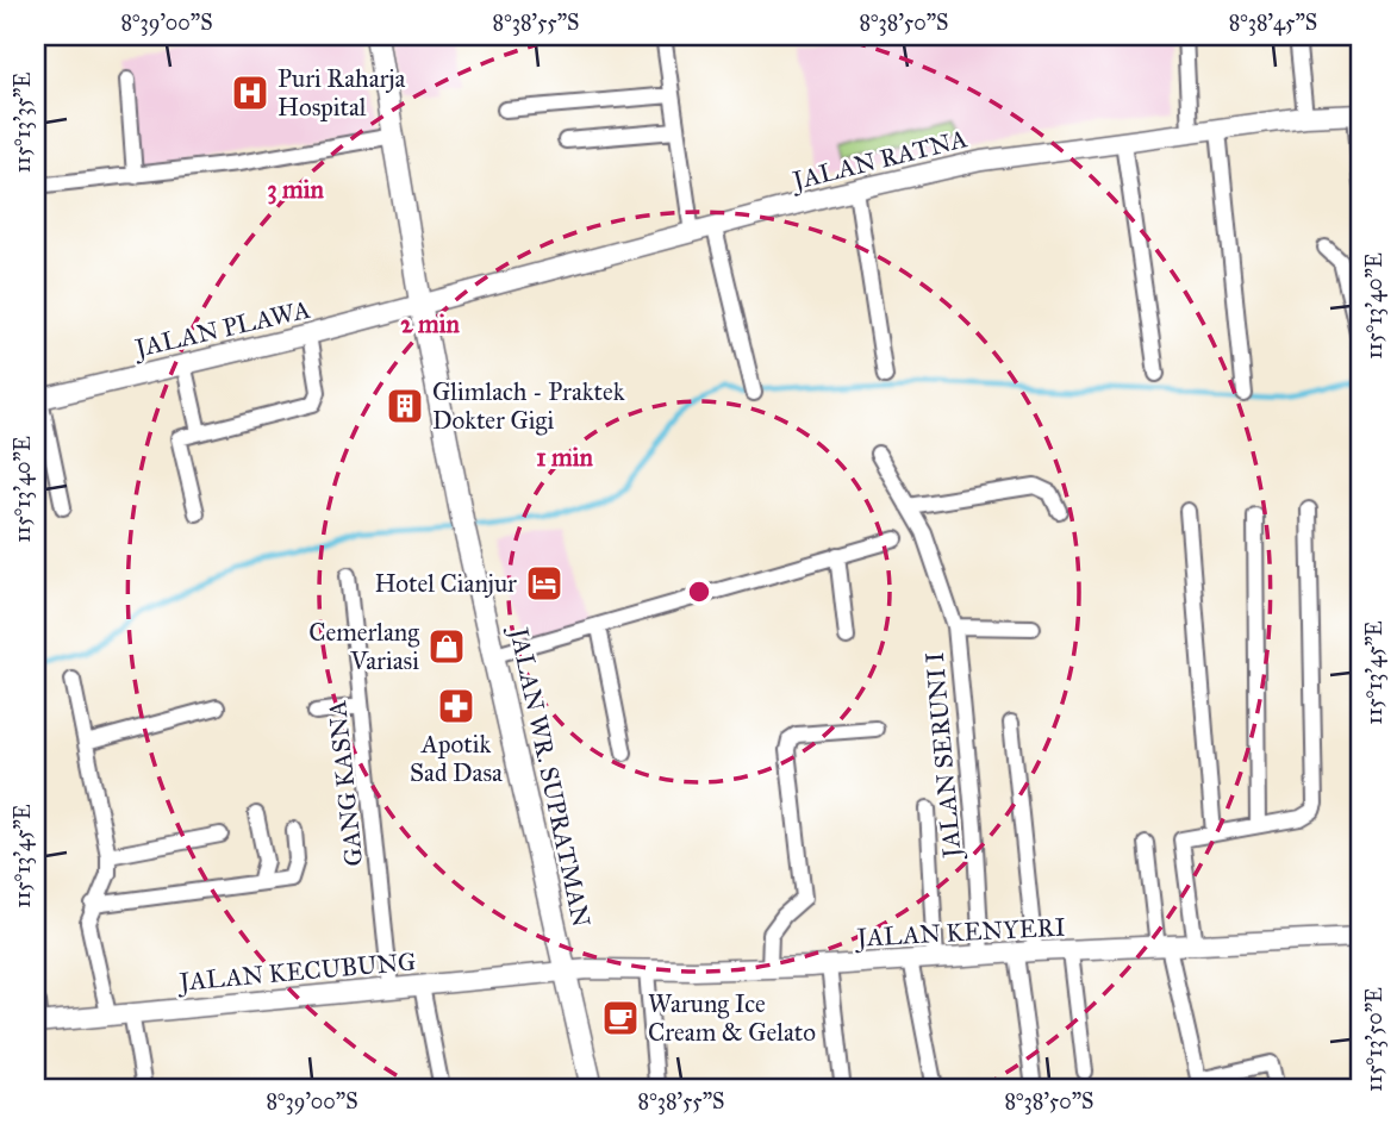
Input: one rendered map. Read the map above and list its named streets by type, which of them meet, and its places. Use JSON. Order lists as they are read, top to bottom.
{
  "streets": {
    "main road": ["JALAN WR. SUPRATMAN"],
    "street": [
      "JALAN RATNA",
      "JALAN PLAWA",
      "JALAN SERUNI I",
      "GANG KASNA",
      "JALAN KENYERI",
      "JALAN KECUBUNG"
    ]
  },
  "crossings": [
    ["JALAN RATNA", "JALAN PLAWA"],
    ["JALAN RATNA", "JALAN WR. SUPRATMAN"],
    ["JALAN PLAWA", "JALAN WR. SUPRATMAN"],
    ["JALAN SERUNI I", "JALAN KENYERI"],
    ["JALAN WR. SUPRATMAN", "JALAN KENYERI"],
    ["JALAN WR. SUPRATMAN", "JALAN KECUBUNG"],
    ["GANG KASNA", "JALAN KECUBUNG"],
    ["JALAN KENYERI", "JALAN KECUBUNG"]
  ],
  "places": {
    "hospital": ["Puri Raharja Hospital"],
    "building": ["Glimlach - Praktek Dokter Gigi"],
    "hotel": ["Hotel Cianjur"],
    "shop": ["Cemerlang Variasi"],
    "pharmacy": ["Apotik Sad Dasa"],
    "cafe": ["Warung Ice Cream & Gelato"]
  },
  "coordinates": [
    "8°39'00\"S",
    "8°38'55\"S",
    "8°38'50\"S",
    "8°38'45\"S",
    "115°13'35\"E",
    "115°13'40\"E",
    "115°13'45\"E",
    "115°13'50\"E"
  ],
  "rings": ["3 min", "2 min", "1 min"]
}
